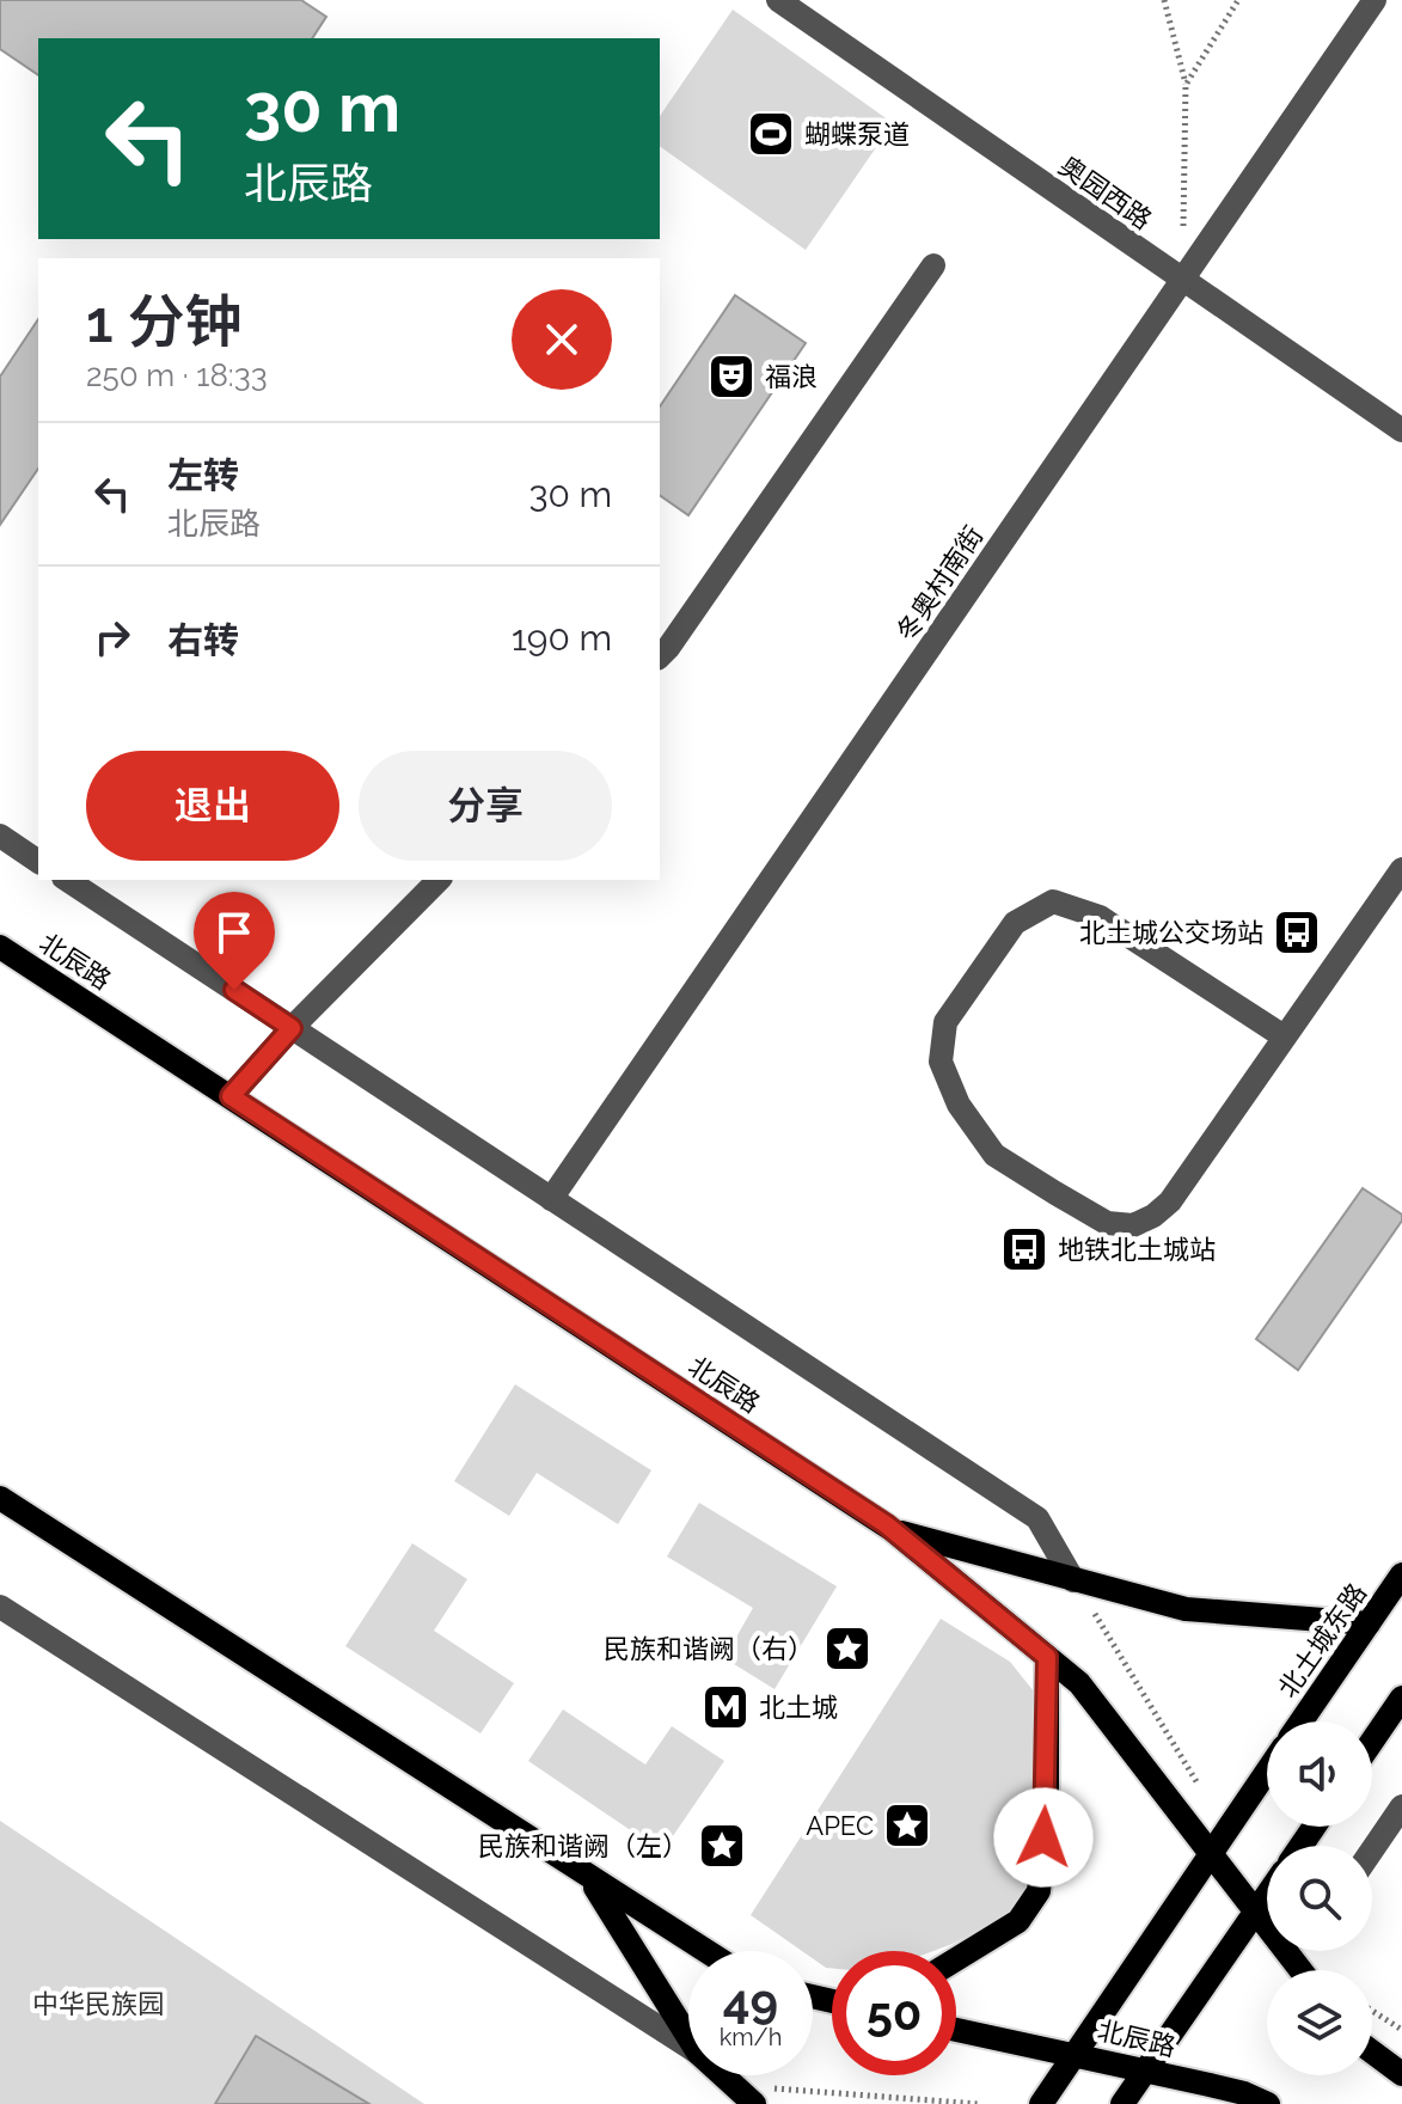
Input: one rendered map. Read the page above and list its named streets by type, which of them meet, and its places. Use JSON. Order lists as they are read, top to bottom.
{
  "streets": {
    "main road": ["北辰路", "北土城东路"],
    "street": ["奥园西路", "冬奥村南街"]
  },
  "crossings": [
    ["奥园西路", "冬奥村南街"]
  ],
  "parks": ["中华民族园"],
  "places": {
    "sports": ["蝴蝶泵道"],
    "theatre": ["福浪"],
    "bus stop": ["北土城公交场站", "地铁北土城站"],
    "place": ["民族和谐阙（右）", "APEC", "民族和谐阙（左）"],
    "metro station": ["北土城"]
  },
  "page": {
    "turn": ["30 m", "北辰路"],
    "heading": ["1 分钟", "250 m · 18:33"],
    "list": [
      {
        "name": "左转",
        "note": "北辰路",
        "value": "30 m"
      },
      {
        "name": "右转",
        "value": "190 m"
      }
    ],
    "buttons": ["退出", "分享"],
    "speed": "49 km/h",
    "limit": "50"
  }
}
